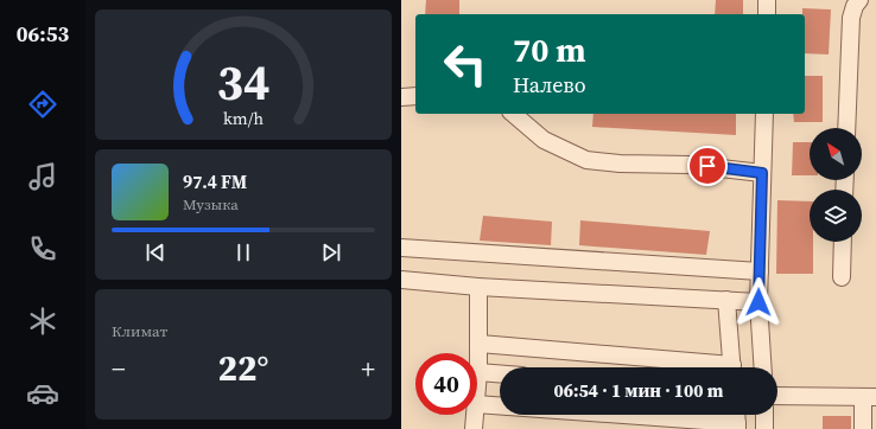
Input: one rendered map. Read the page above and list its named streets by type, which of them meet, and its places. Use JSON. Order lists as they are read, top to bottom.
{
  "north": "top left",
  "page": {
    "tabs": "06:53",
    "turn": ["70 m", "Налево"],
    "song": ["97.4 FM", "Музыка"],
    "tile": "Климат",
    "heat": ["−", "22°", "+"],
    "limit": "40",
    "trip": "06:54 · 1 мин · 100 m",
    "gauge": ["34", "km/h"]
  }
}
